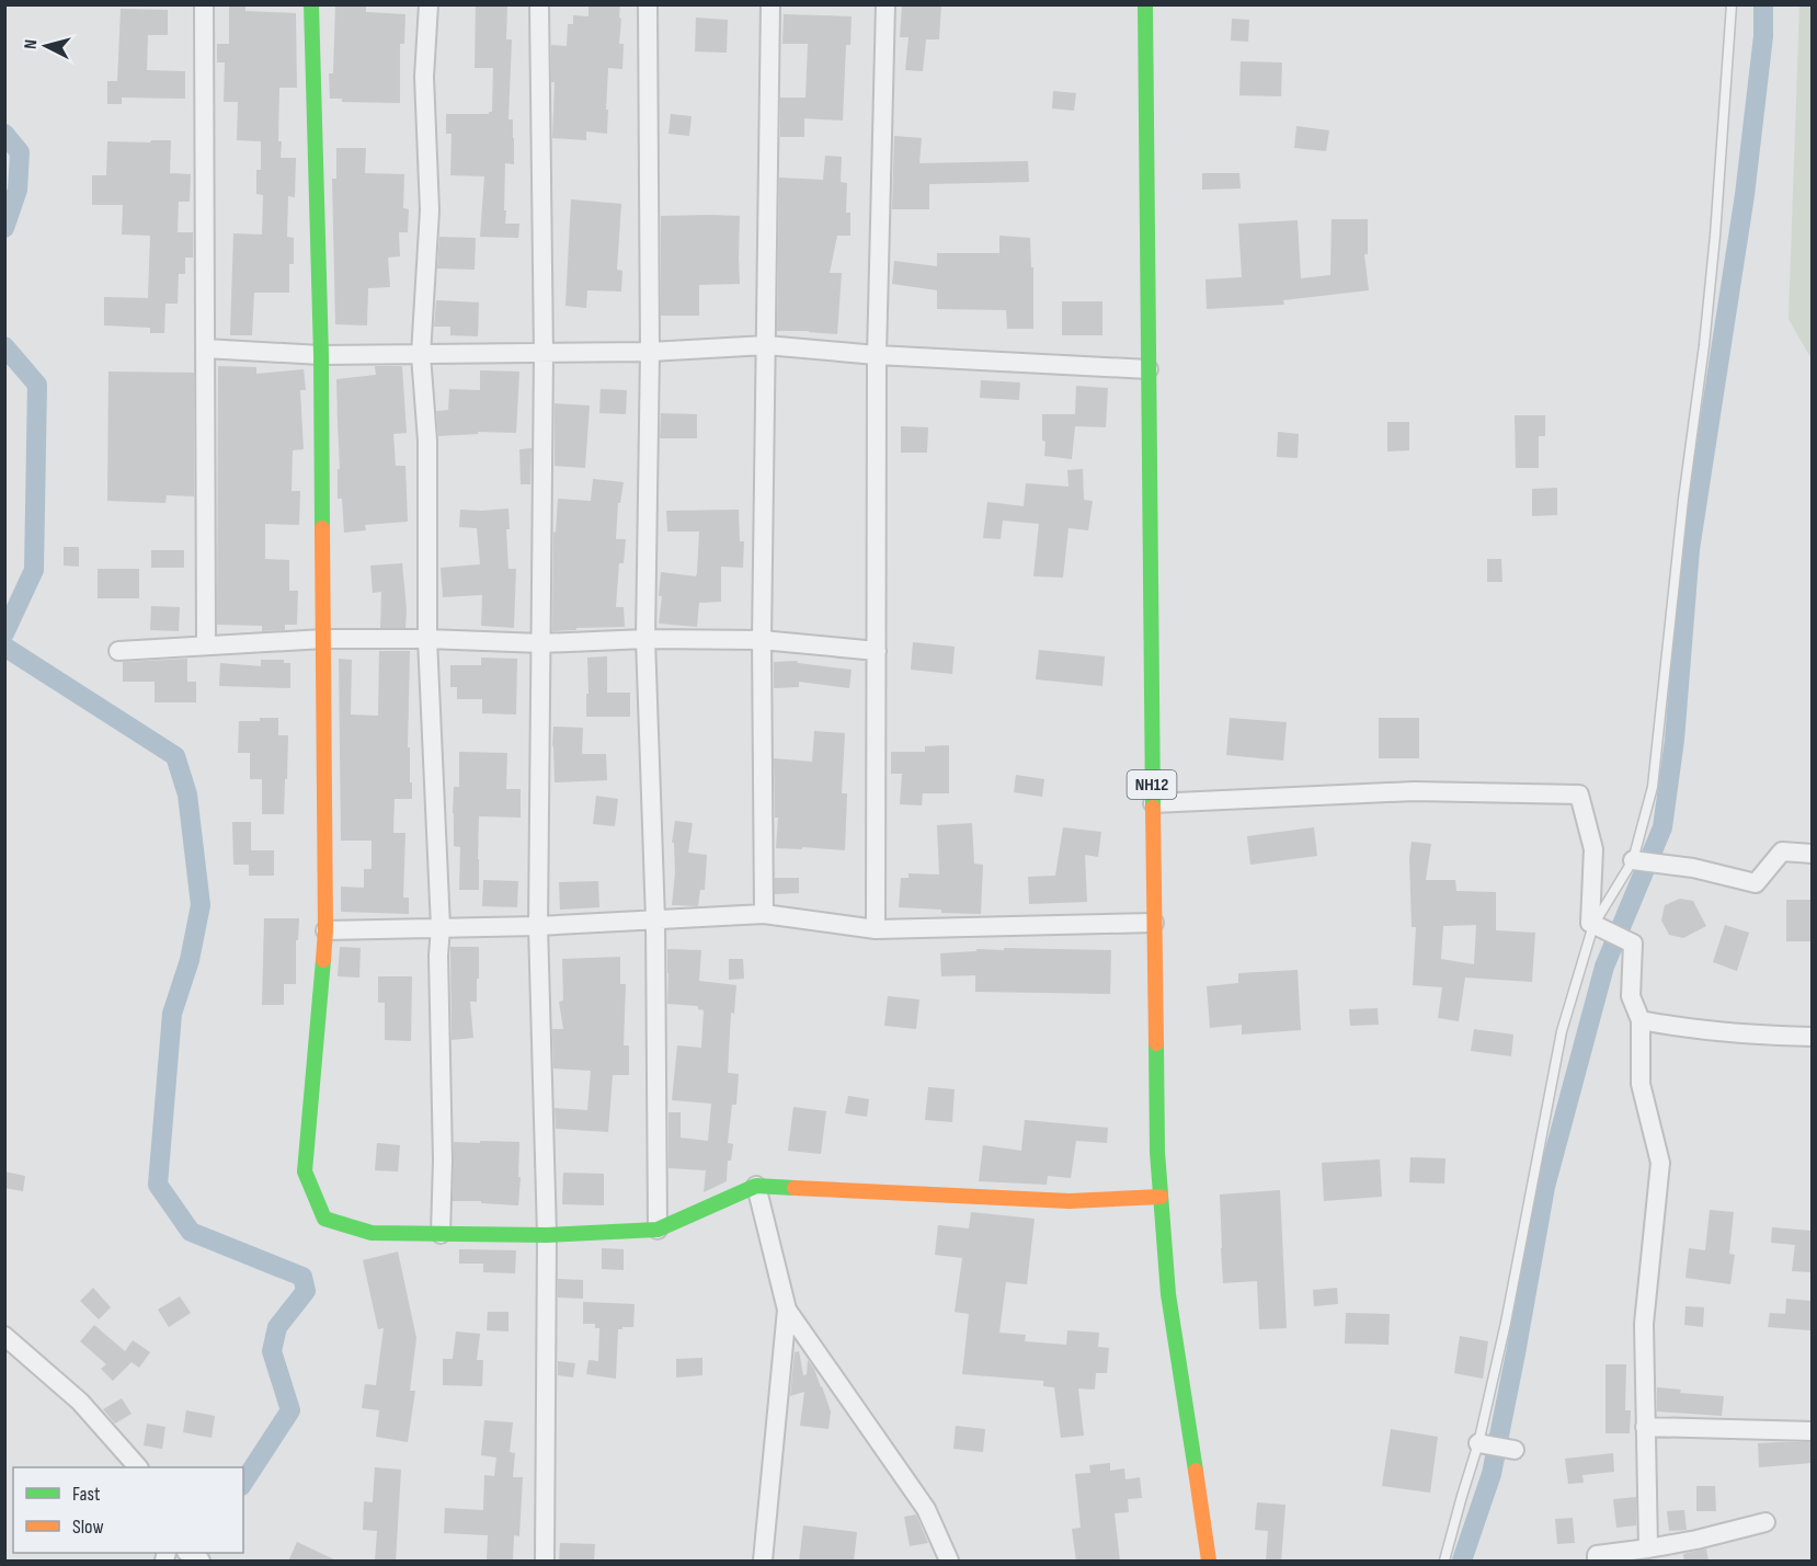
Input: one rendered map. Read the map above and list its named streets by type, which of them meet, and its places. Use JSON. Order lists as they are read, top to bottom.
{
  "streets": {
    "main road": ["NH12"]
  },
  "legend": ["Fast", "Slow"],
  "north": "left"
}
